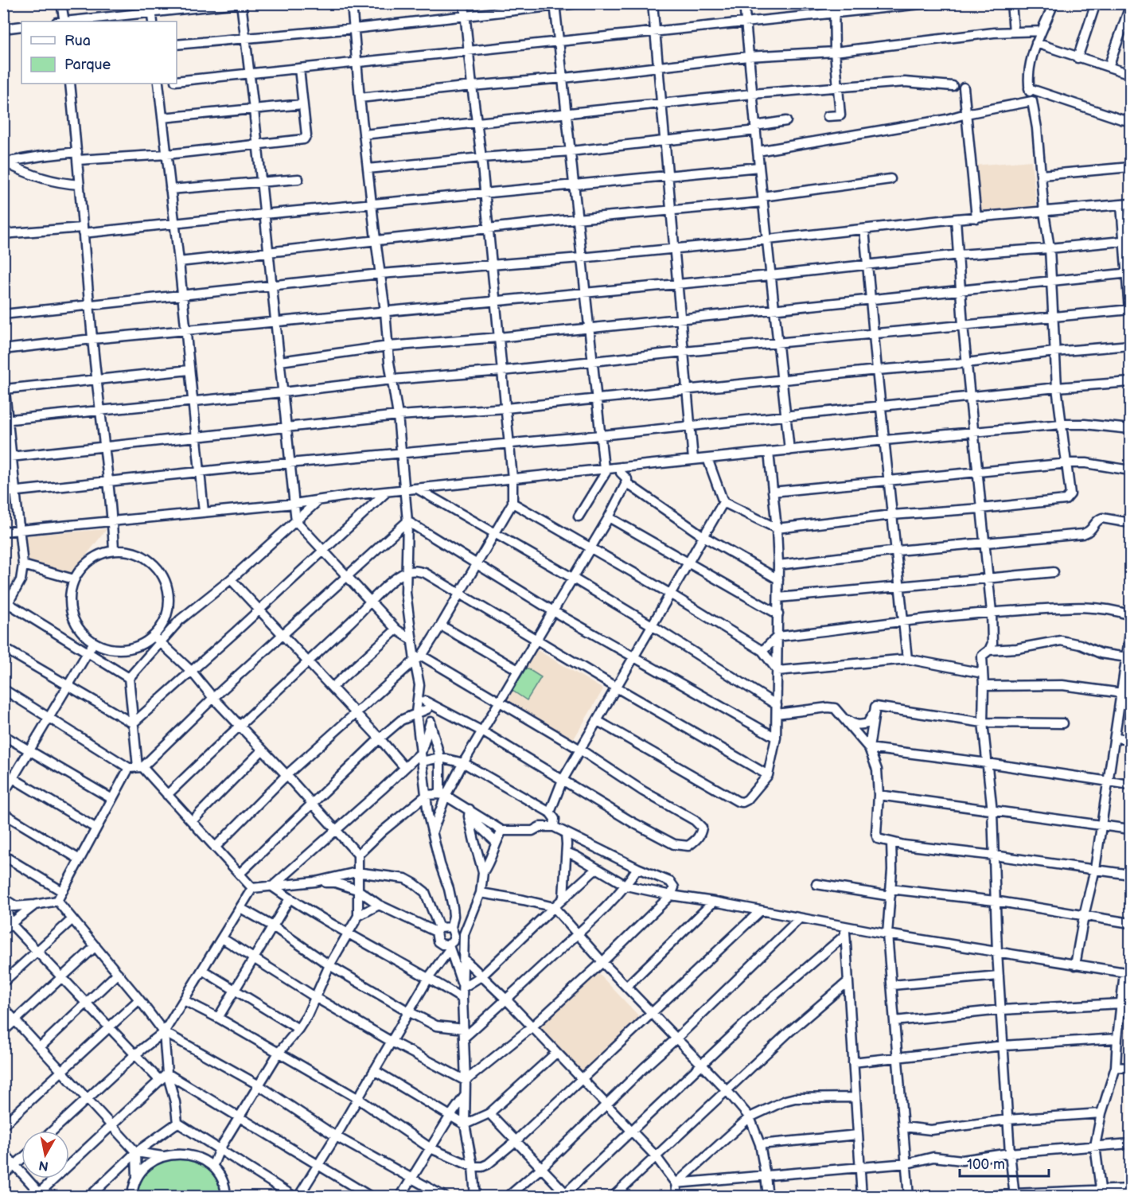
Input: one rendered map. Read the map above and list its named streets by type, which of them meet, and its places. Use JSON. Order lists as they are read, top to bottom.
{
  "legend": ["Rua", "Parque"],
  "scale_bar": "100 m",
  "north": "bottom"
}
